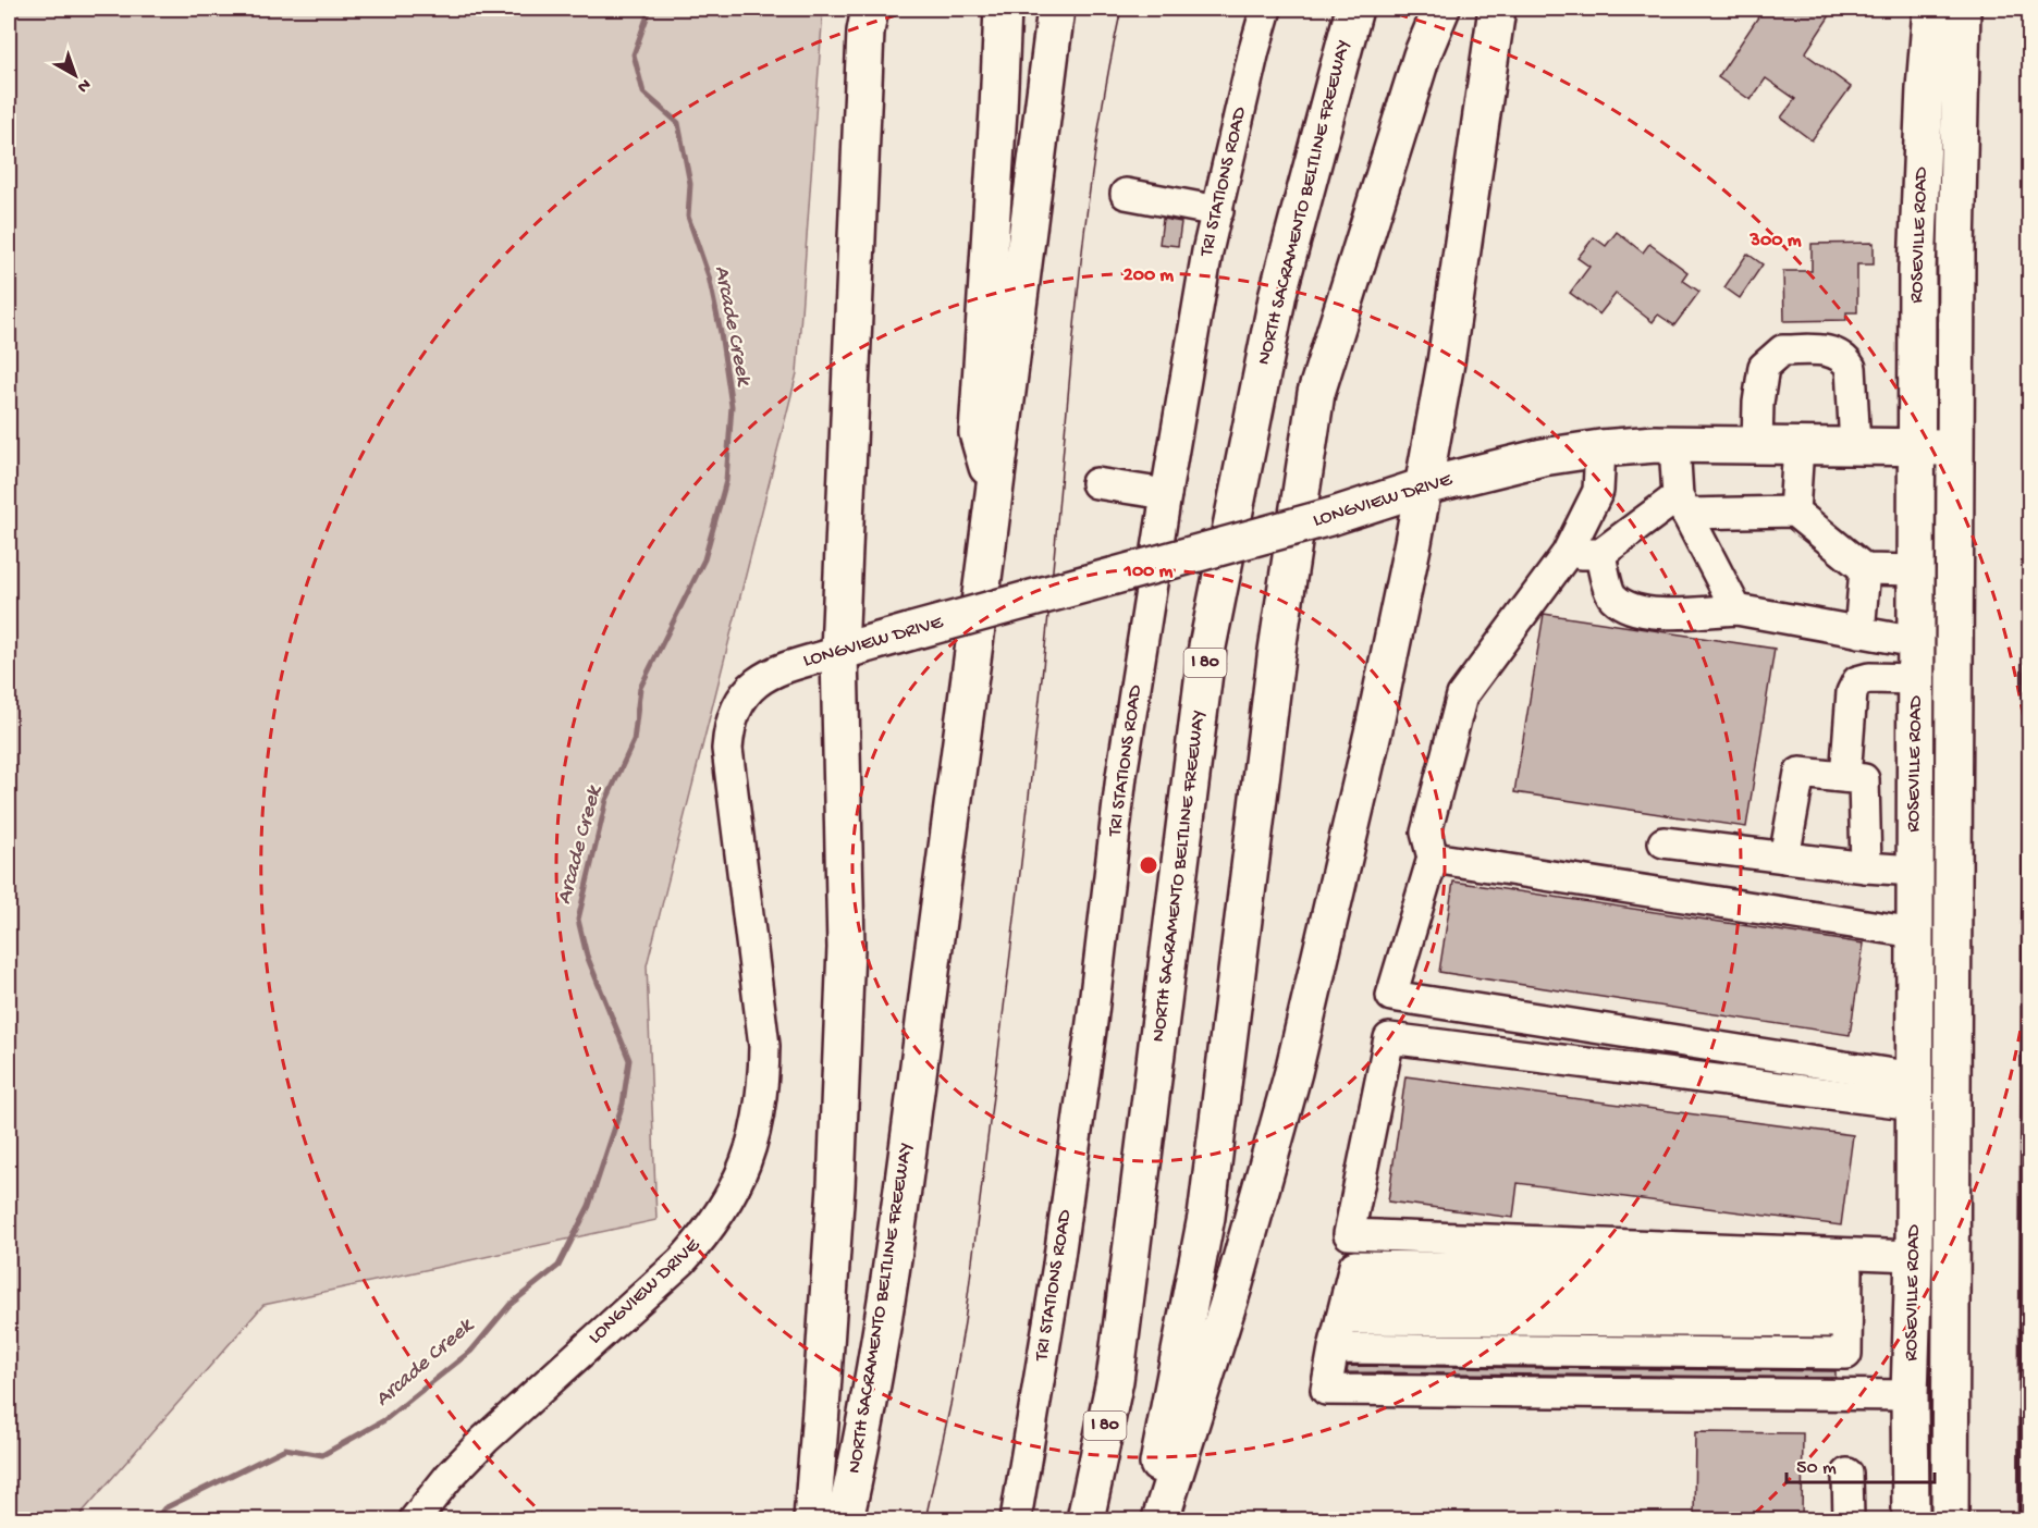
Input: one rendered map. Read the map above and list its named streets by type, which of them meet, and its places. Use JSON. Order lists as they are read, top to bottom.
{
  "streets": {
    "main road": [
      "NORTH SACRAMENTO BELTLINE FREEWAY",
      "ROSEVILLE ROAD",
      "LONGVIEW DRIVE",
      "I 80"
    ],
    "street": ["TRI STATIONS ROAD"]
  },
  "crossings": [
    ["ROSEVILLE ROAD", "LONGVIEW DRIVE"]
  ],
  "water": ["Arcade Creek"],
  "scale_bar": "50 m",
  "north": "bottom right",
  "rings": ["300 m", "200 m", "100 m"]
}
